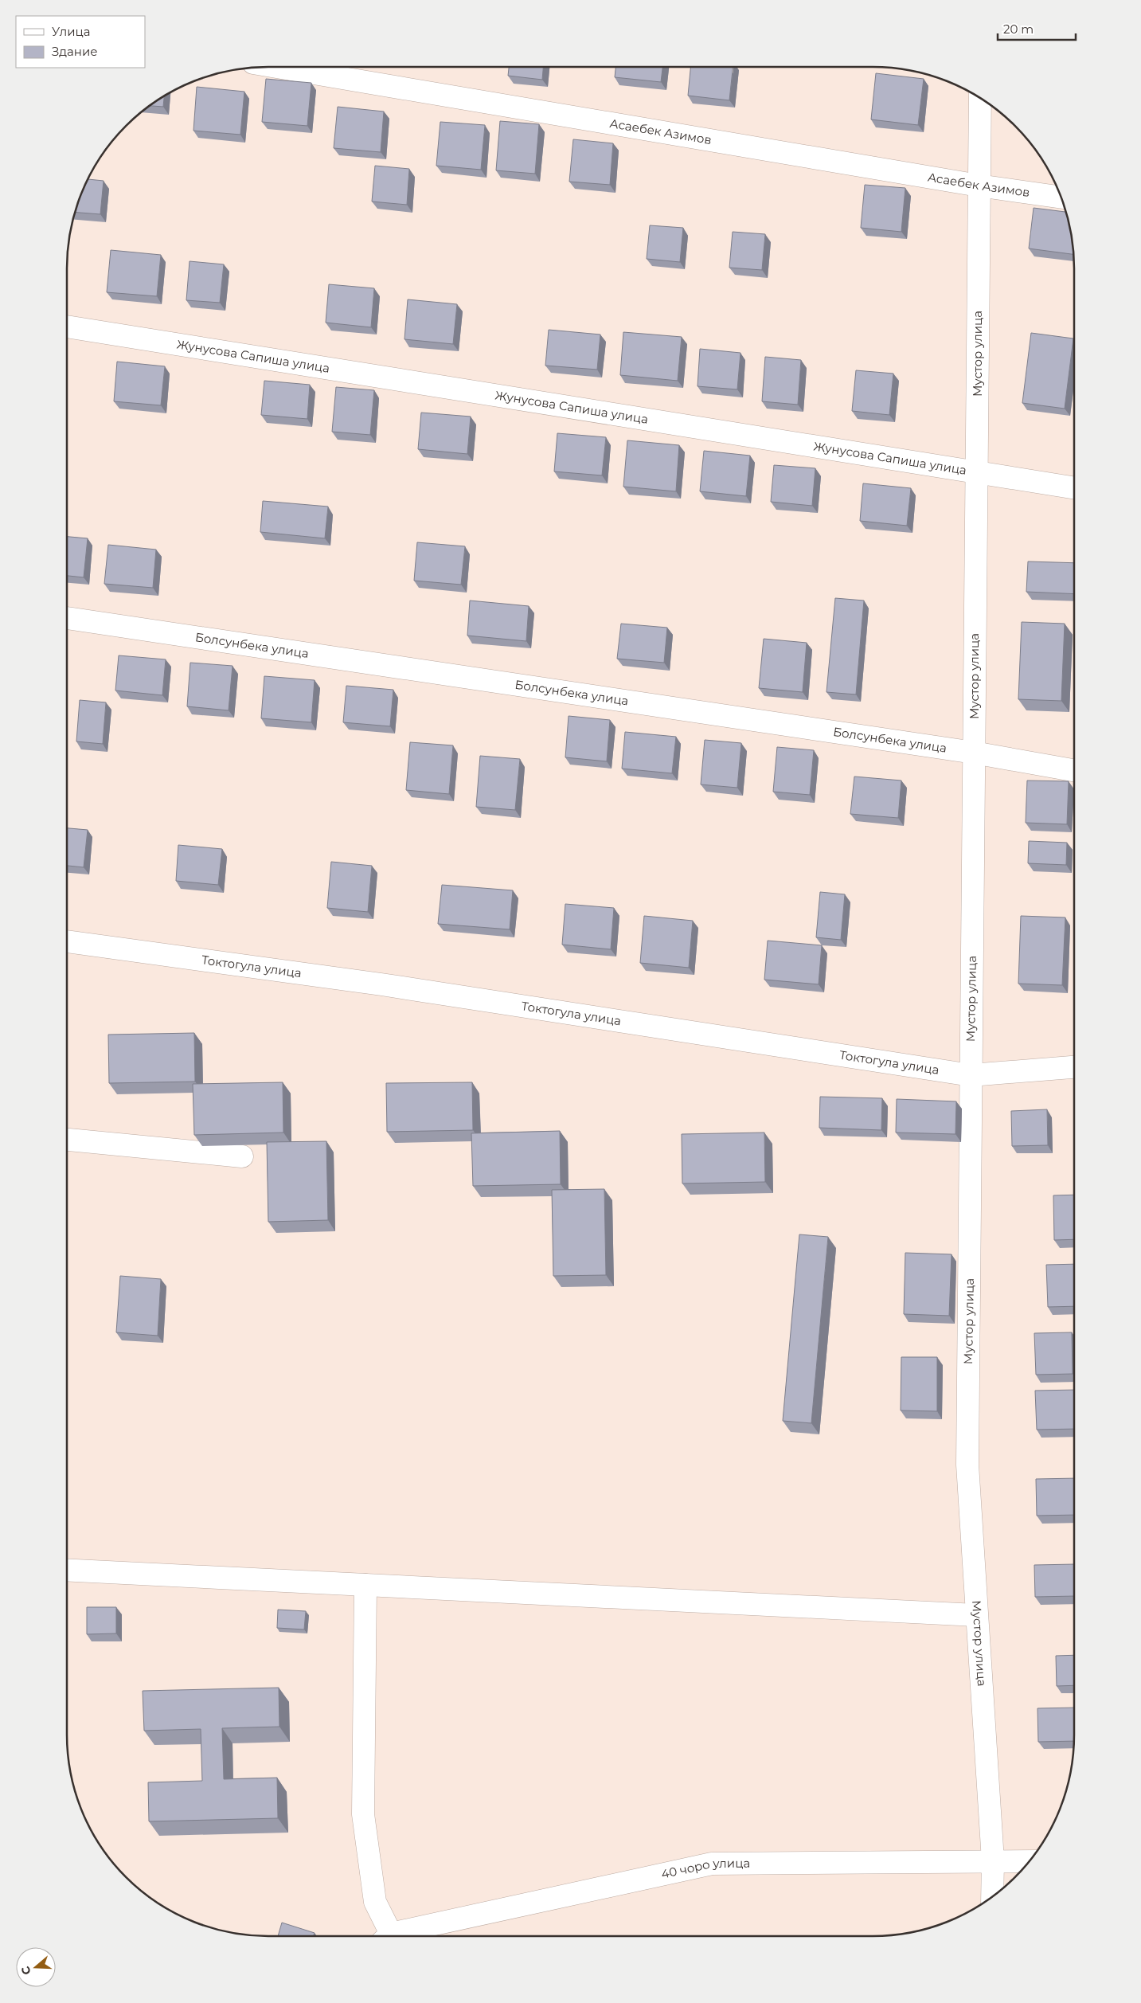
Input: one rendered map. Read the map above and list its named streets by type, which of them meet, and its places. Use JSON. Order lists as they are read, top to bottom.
{
  "streets": {
    "street": [
      "Асаебек Азимов",
      "Мустор улица",
      "Жунусова Сапиша улица",
      "Болсунбека улица",
      "Токтогула улица",
      "40 чоро улица"
    ]
  },
  "crossings": [
    ["Асаебек Азимов", "Мустор улица"],
    ["Мустор улица", "Жунусова Сапиша улица"],
    ["Мустор улица", "Болсунбека улица"],
    ["Мустор улица", "Токтогула улица"],
    ["Мустор улица", "40 чоро улица"]
  ],
  "legend": ["Улица", "Здание"],
  "scale_bar": "20 m",
  "north": "left"
}
